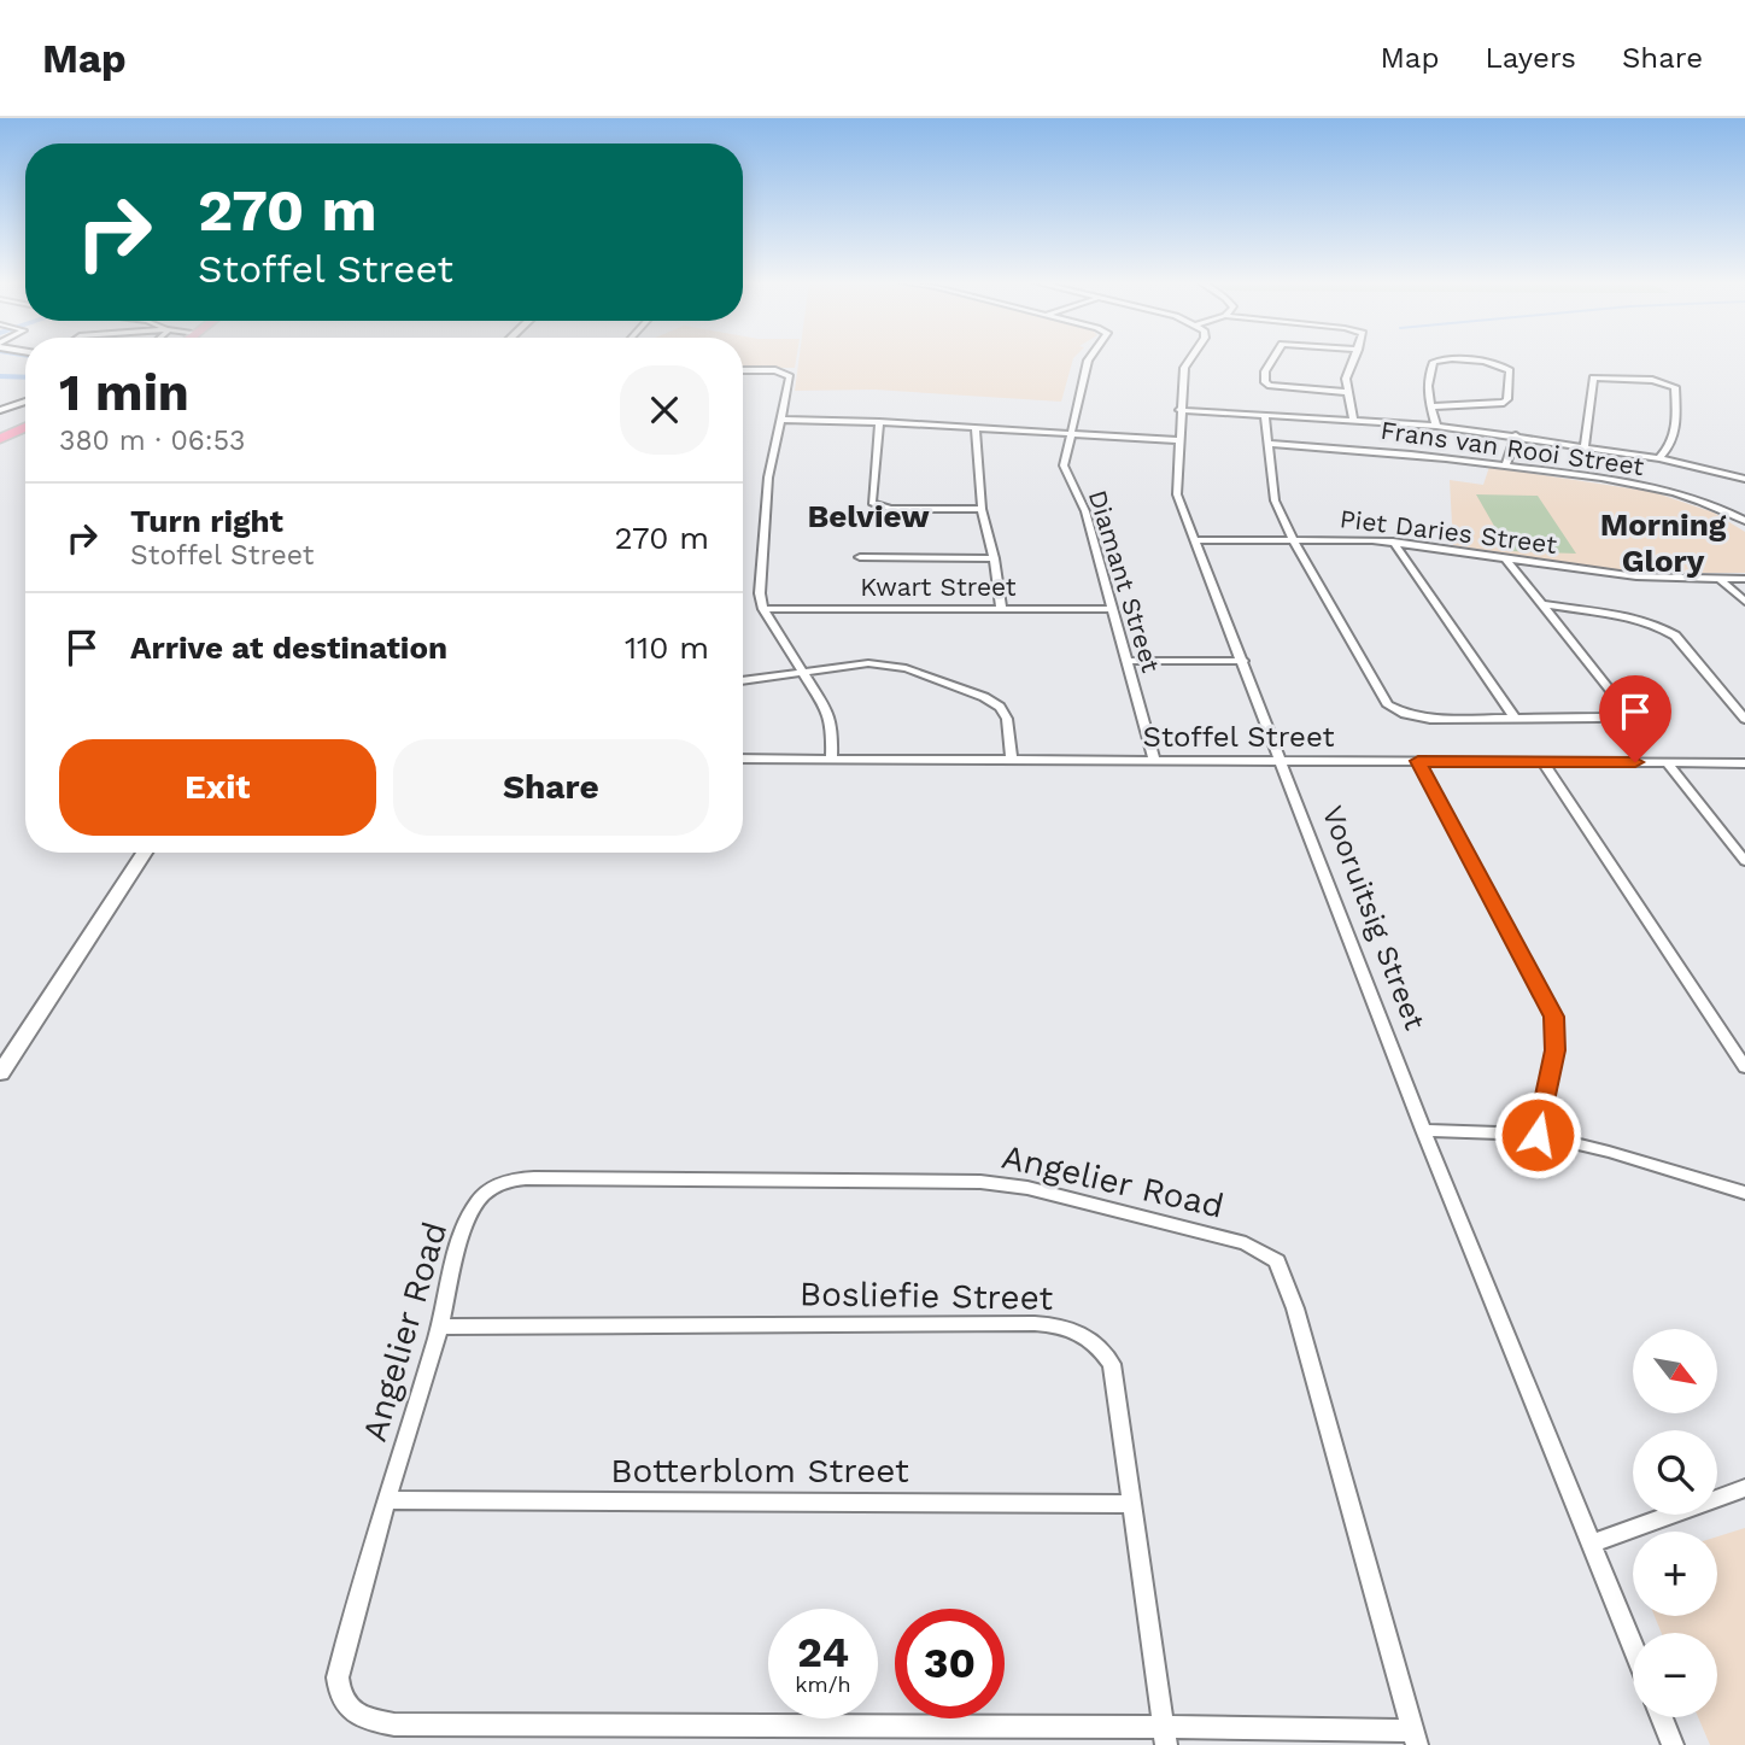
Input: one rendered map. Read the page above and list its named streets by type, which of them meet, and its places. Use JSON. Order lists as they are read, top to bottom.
{
  "streets": {
    "street": [
      "Frans van Rooi Street",
      "Piet Daries Street",
      "Diamant Street",
      "Kwart Street",
      "Stoffel Street",
      "Vooruitsig Street",
      "Angelier Road",
      "Bosliefie Street",
      "Botterblom Street"
    ]
  },
  "crossings": [
    ["Piet Daries Street", "Vooruitsig Street"],
    ["Diamant Street", "Kwart Street"],
    ["Diamant Street", "Stoffel Street"],
    ["Stoffel Street", "Vooruitsig Street"],
    ["Angelier Road", "Bosliefie Street"],
    ["Angelier Road", "Botterblom Street"],
    ["Bosliefie Street", "Botterblom Street"]
  ],
  "districts": ["Belview", "Morning Glory"],
  "north": "bottom right",
  "page": {
    "header": "Map",
    "nav": ["Map", "Layers", "Share"],
    "turn": ["270 m", "Stoffel Street"],
    "heading": ["1 min", "380 m · 06:53"],
    "list": [
      {
        "name": "Turn right",
        "note": "Stoffel Street",
        "value": "270 m"
      },
      {
        "name": "Arrive at destination",
        "value": "110 m"
      }
    ],
    "buttons": ["Exit", "Share"],
    "map_buttons": ["+", "−"],
    "speed": "24 km/h",
    "limit": "30"
  }
}
